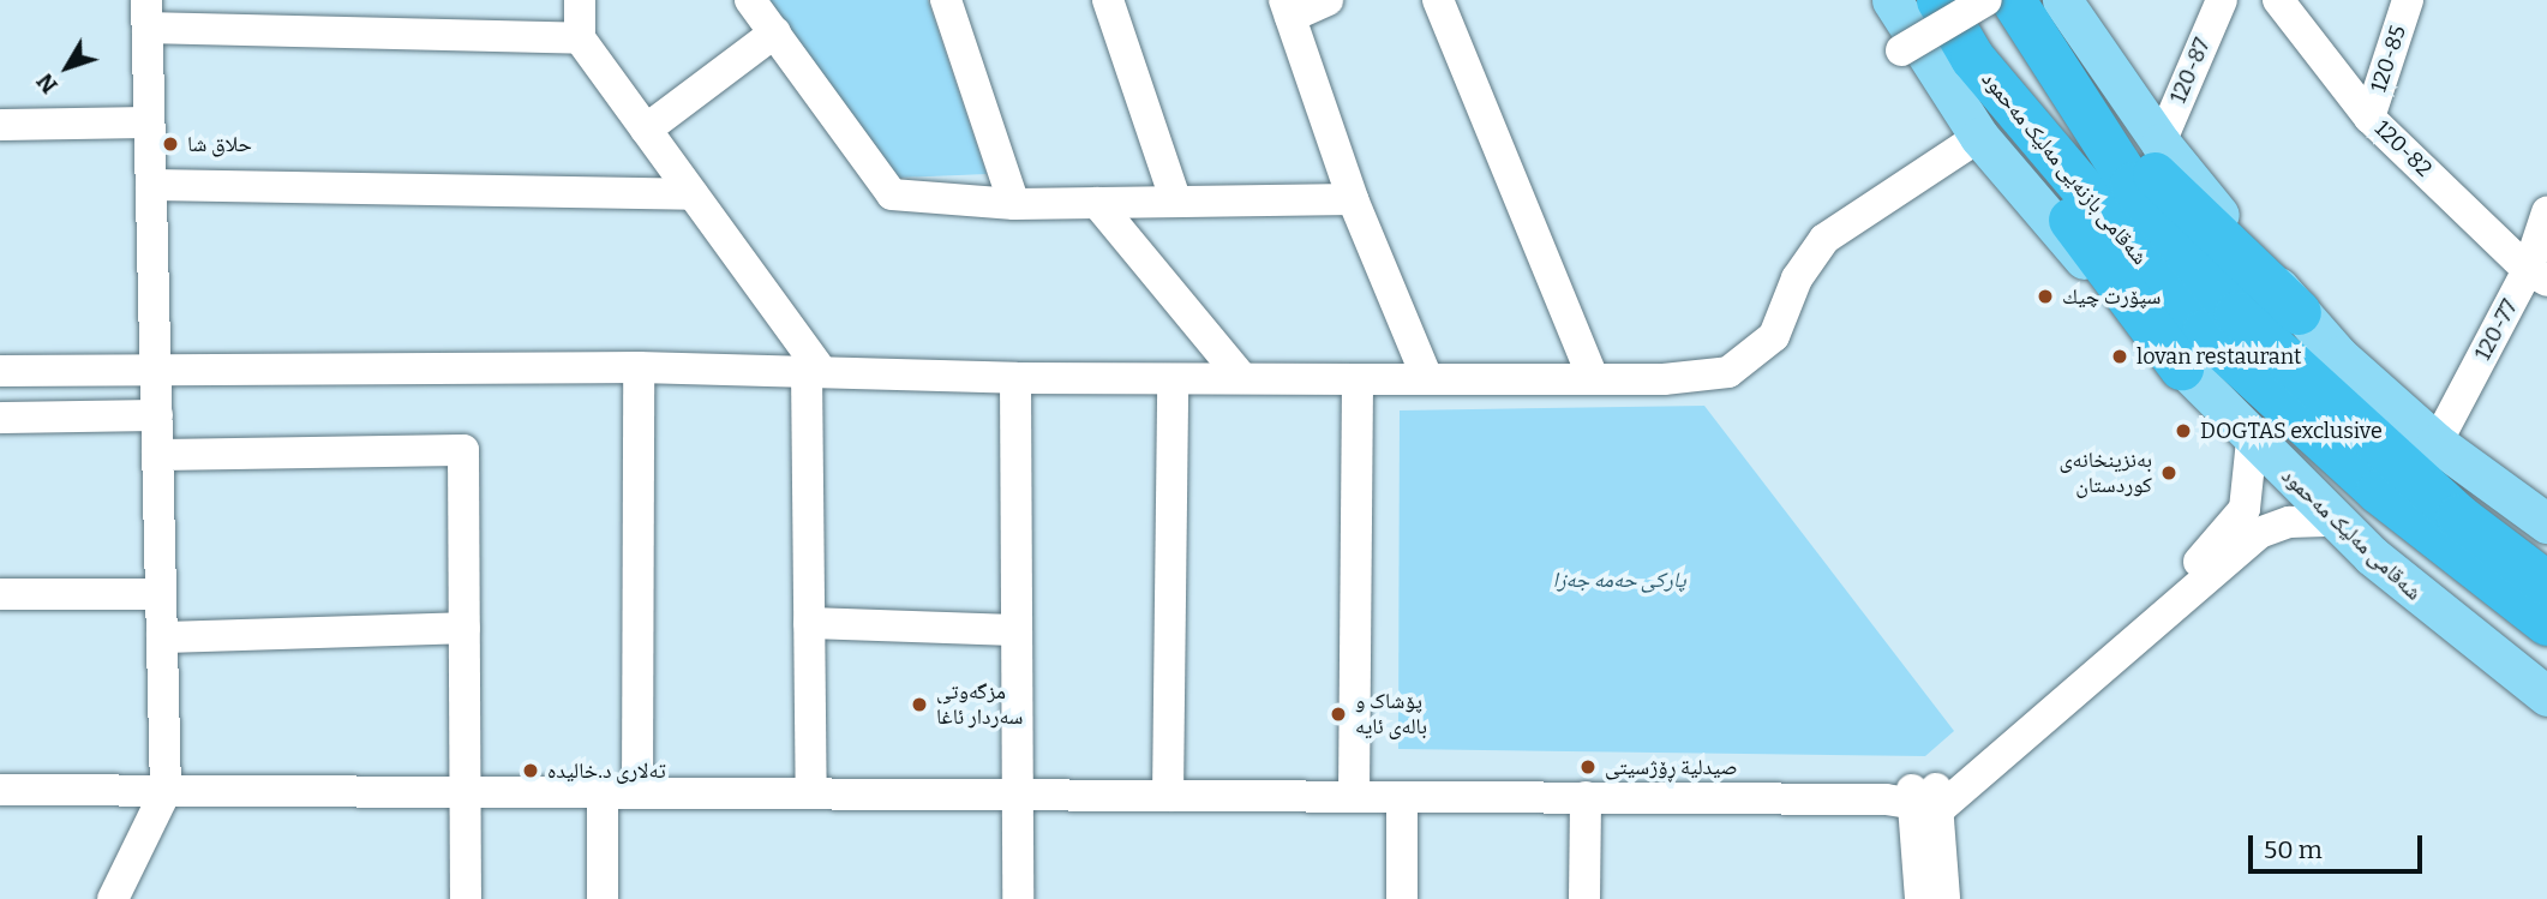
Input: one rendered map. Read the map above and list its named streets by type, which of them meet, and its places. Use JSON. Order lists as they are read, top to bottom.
{
  "streets": {
    "highway": ["شەقامی بازنەیی مەلیک مەحمود"],
    "main road": ["شەقامی مەلیک مەحمود"],
    "street": [
      "120-85",
      "120-87",
      "120-82",
      "120-77"
    ]
  },
  "crossings": [
    ["120-85", "120-82"],
    ["120-82", "120-77"]
  ],
  "parks": ["پارکی حەمە جەزا"],
  "places": [
    "حلاق شا",
    "سپۆرت چيك",
    "lovan restaurant",
    "DOGTAS exclusive",
    "بەنزینخانەی کوردستان",
    "مزگەوتی سەردار ئاغا",
    "پۆشاک و بالەی ئایە",
    "صيدلية ڕۆژسیتی",
    "تەلاری د.خالیدە"
  ],
  "scale_bar": "50 m",
  "north": "bottom left"
}
